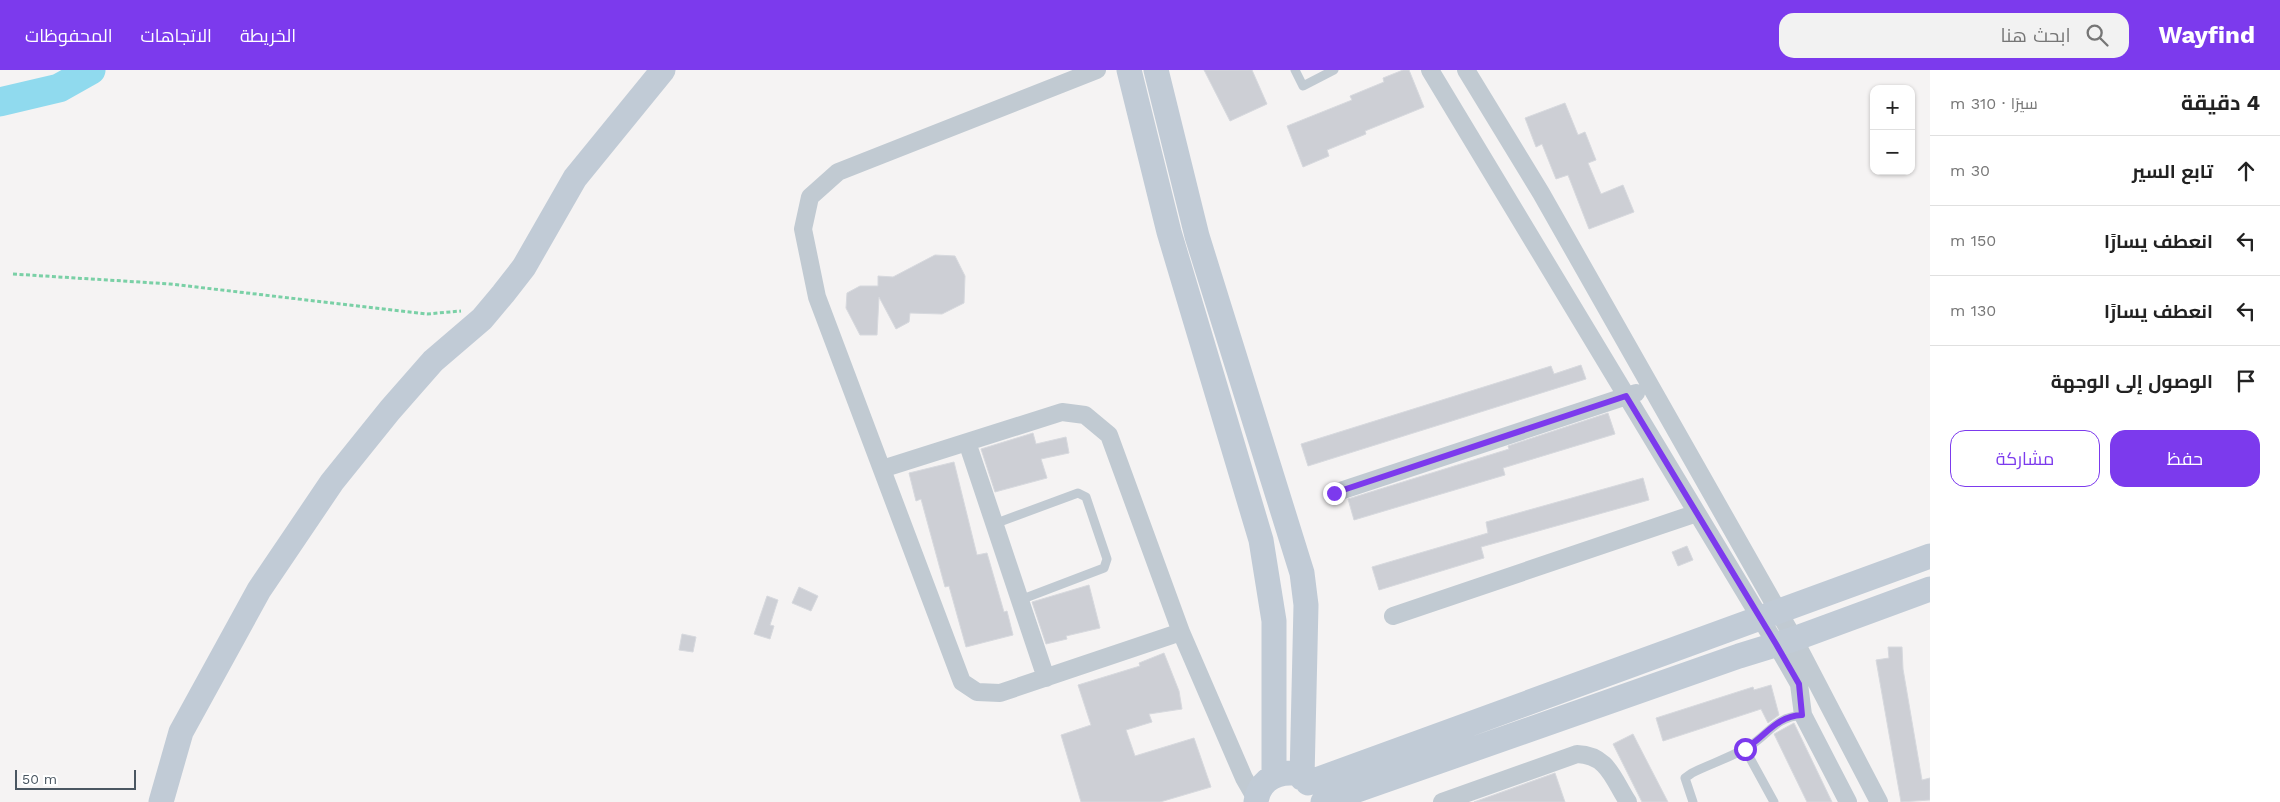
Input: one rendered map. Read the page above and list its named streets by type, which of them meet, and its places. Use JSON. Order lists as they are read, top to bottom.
{
  "scale_bar": "50 m",
  "page": {
    "header": "Wayfind",
    "search": "ابحث هنا",
    "nav": ["الخريطة", "الاتجاهات", "المحفوظات"],
    "heading": ["4 دقيقة", "سيرًا · 310 m"],
    "map_buttons": ["+", "−"],
    "list": [
      ["تابع السير", "30 m"],
      ["انعطف يسارًا", "150 m"],
      ["انعطف يسارًا", "130 m"],
      "الوصول إلى الوجهة"
    ],
    "buttons": ["حفظ", "مشاركة"],
    "scale": "50 m"
  }
}
